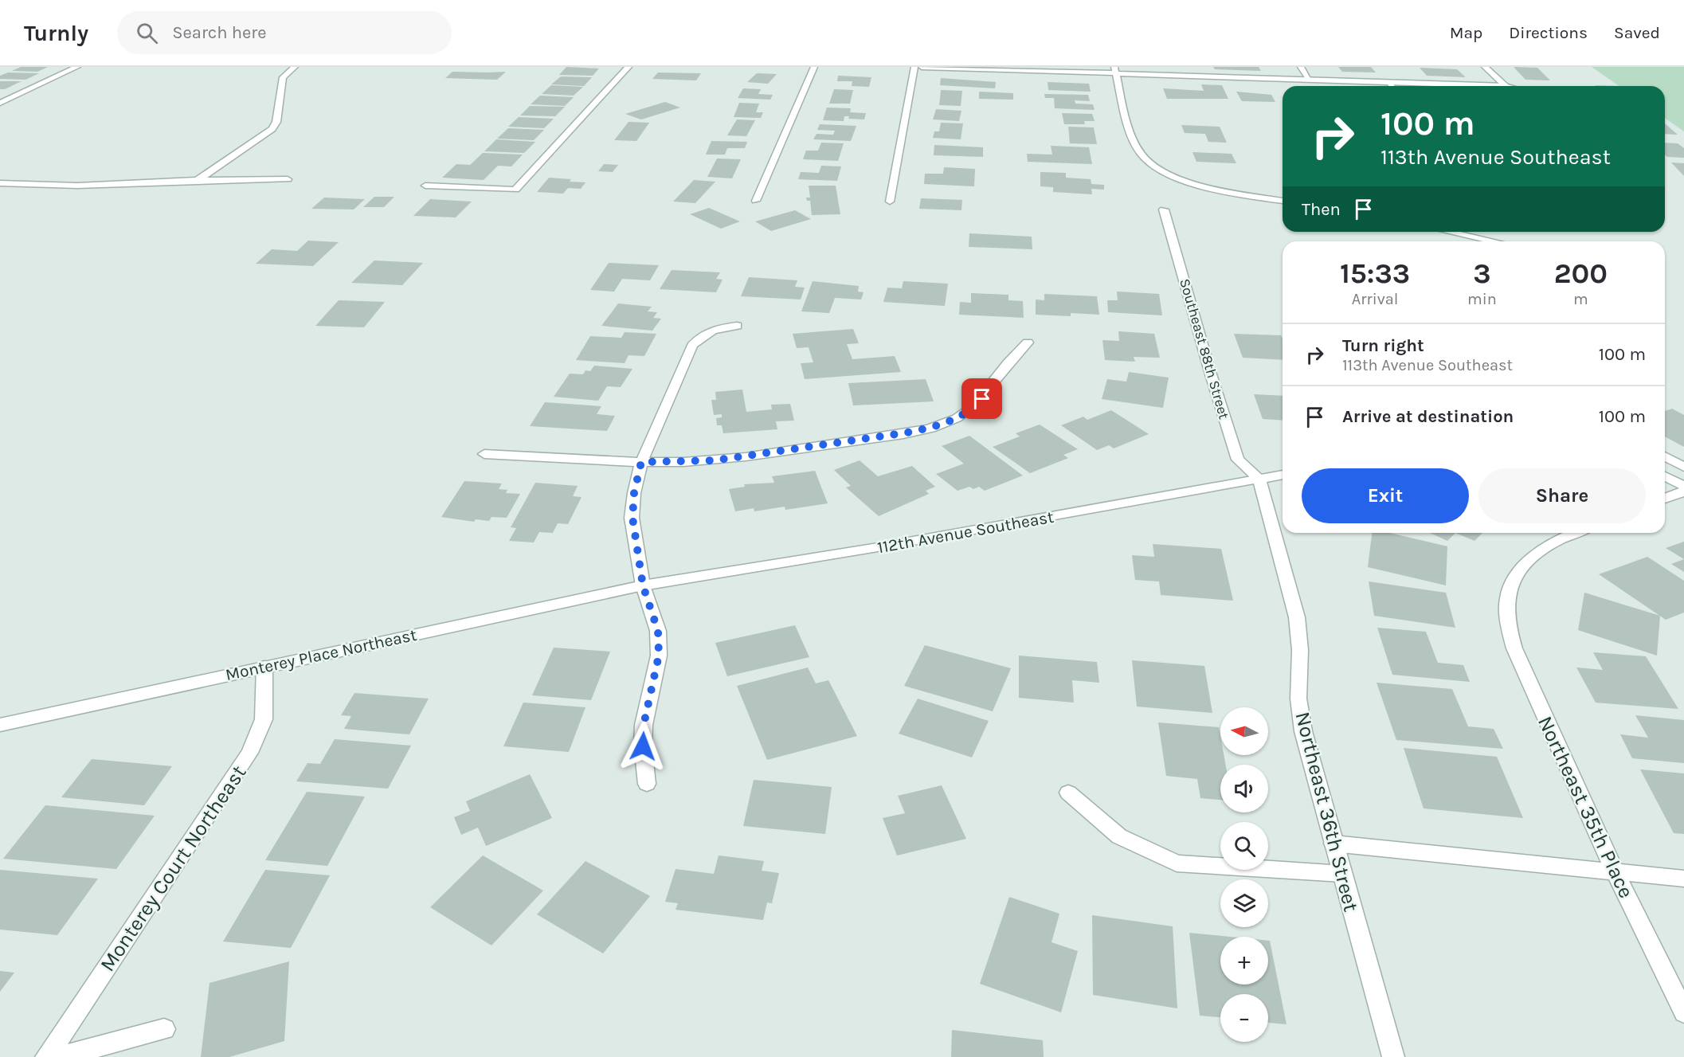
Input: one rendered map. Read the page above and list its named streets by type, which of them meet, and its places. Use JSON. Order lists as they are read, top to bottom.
{
  "streets": {
    "street": [
      "Southeast 88th Street",
      "112th Avenue Southeast",
      "Monterey Place Northeast",
      "Northeast 35th Place",
      "Northeast 36th Street",
      "Monterey Court Northeast"
    ]
  },
  "crossings": [
    ["Southeast 88th Street", "112th Avenue Southeast"],
    ["Southeast 88th Street", "Northeast 36th Street"],
    ["112th Avenue Southeast", "Monterey Place Northeast"],
    ["112th Avenue Southeast", "Northeast 36th Street"],
    ["Monterey Place Northeast", "Monterey Court Northeast"]
  ],
  "north": "left",
  "page": {
    "header": "Turnly",
    "search": "Search here",
    "nav": ["Map", "Directions", "Saved"],
    "turn": ["100 m", "113th Avenue Southeast"],
    "then": "Then",
    "eta": [
      "15:33",
      "Arrival",
      "3",
      "min",
      "200",
      "m"
    ],
    "list": [
      {
        "name": "Turn right",
        "note": "113th Avenue Southeast",
        "value": "100 m"
      },
      {
        "name": "Arrive at destination",
        "value": "100 m"
      }
    ],
    "buttons": ["Exit", "Share"],
    "map_buttons": ["+", "−"]
  }
}
